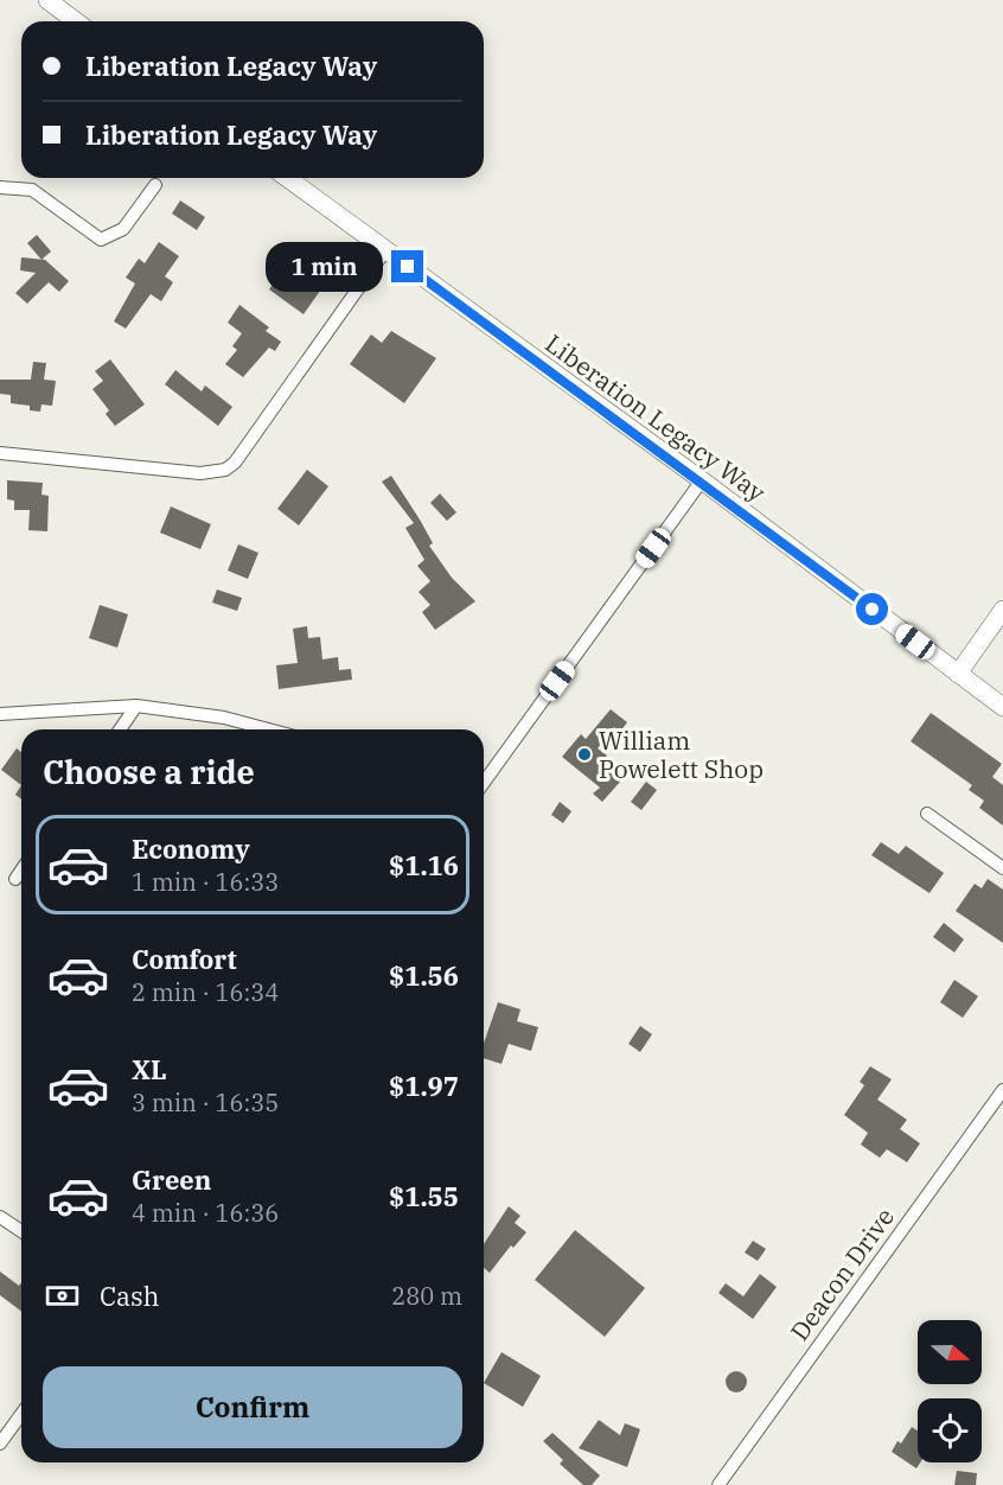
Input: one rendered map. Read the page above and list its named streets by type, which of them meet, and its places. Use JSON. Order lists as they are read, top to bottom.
{
  "streets": {
    "main road": ["Liberation Legacy Way"],
    "street": ["Deacon Drive"]
  },
  "places": ["William Powelett Shop"],
  "north": "right",
  "page": {
    "banner": ["Liberation Legacy Way", "Liberation Legacy Way"],
    "bubble": "1 min",
    "heading": "Choose a ride",
    "list": [
      {
        "name": "Economy",
        "note": "1 min · 16:33",
        "value": "$1.16"
      },
      {
        "name": "Comfort",
        "note": "2 min · 16:34",
        "value": "$1.56"
      },
      {
        "name": "XL",
        "note": "3 min · 16:35",
        "value": "$1.97"
      },
      {
        "name": "Green",
        "note": "4 min · 16:36",
        "value": "$1.55"
      }
    ],
    "pay": ["Cash", "280 m"],
    "buttons": "Confirm"
  }
}
